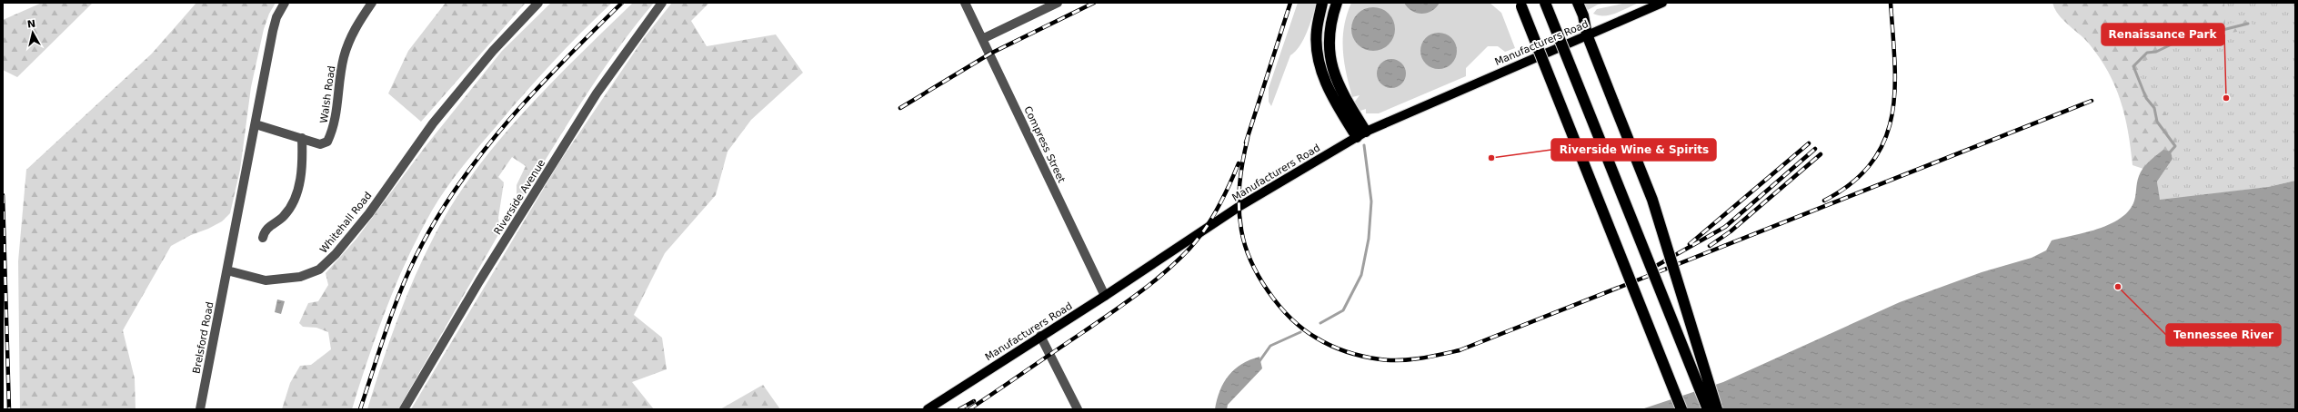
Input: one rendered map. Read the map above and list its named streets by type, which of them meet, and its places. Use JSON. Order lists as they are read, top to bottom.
{
  "streets": {
    "main road": ["Manufacturers Road"],
    "street": [
      "Walsh Road",
      "Compress Street",
      "Riverside Avenue",
      "Whitehall Road",
      "Brelsford Road"
    ]
  },
  "crossings": [
    ["Manufacturers Road", "Compress Street"],
    ["Whitehall Road", "Brelsford Road"]
  ],
  "places": ["Renaissance Park", "Riverside Wine & Spirits", "Tennessee River"],
  "north": "top"
}
